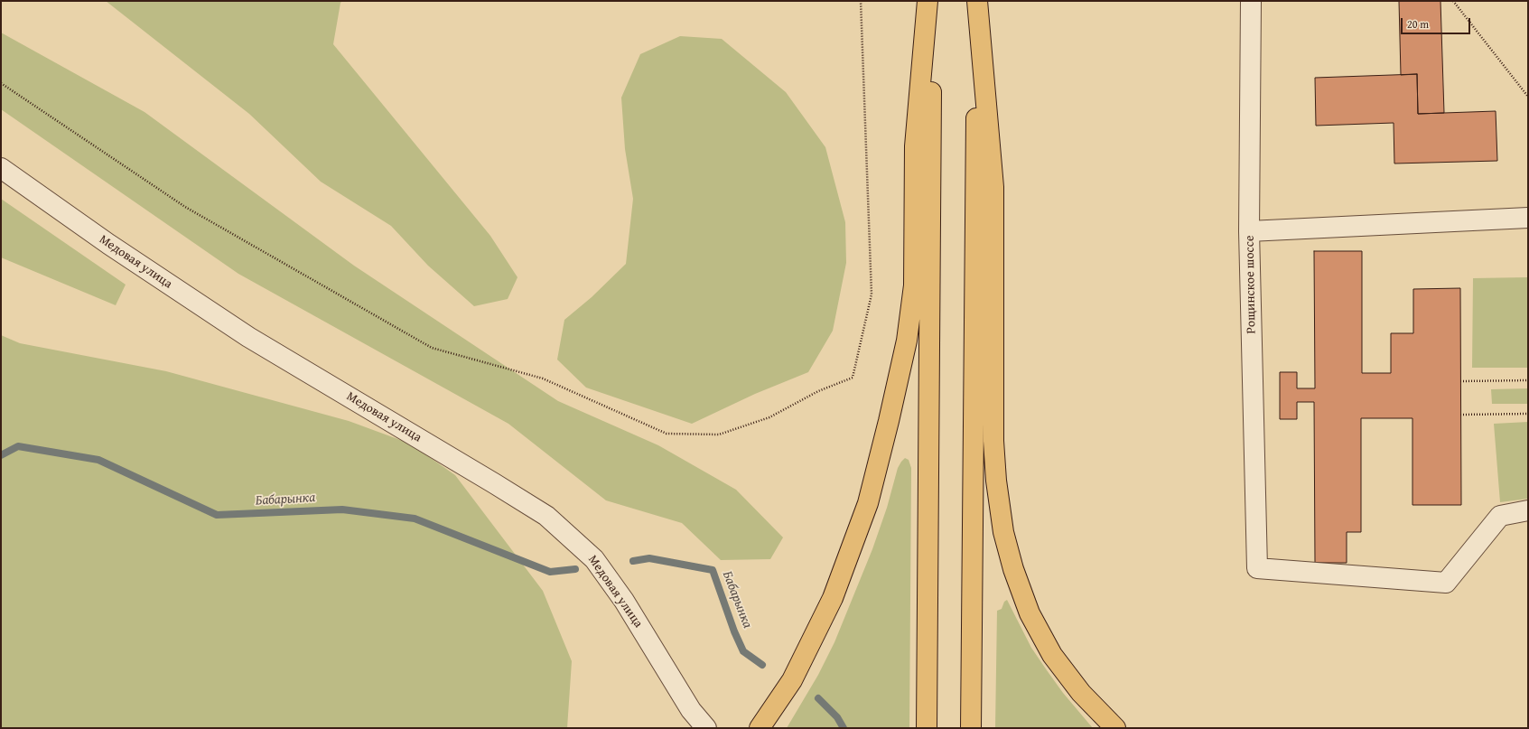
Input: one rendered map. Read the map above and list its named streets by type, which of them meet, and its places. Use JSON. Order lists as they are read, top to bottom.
{
  "streets": {
    "street": ["Медовая улица", "Рощинское шоссе"]
  },
  "water": ["Бабарынка"],
  "scale_bar": "20 m"
}
